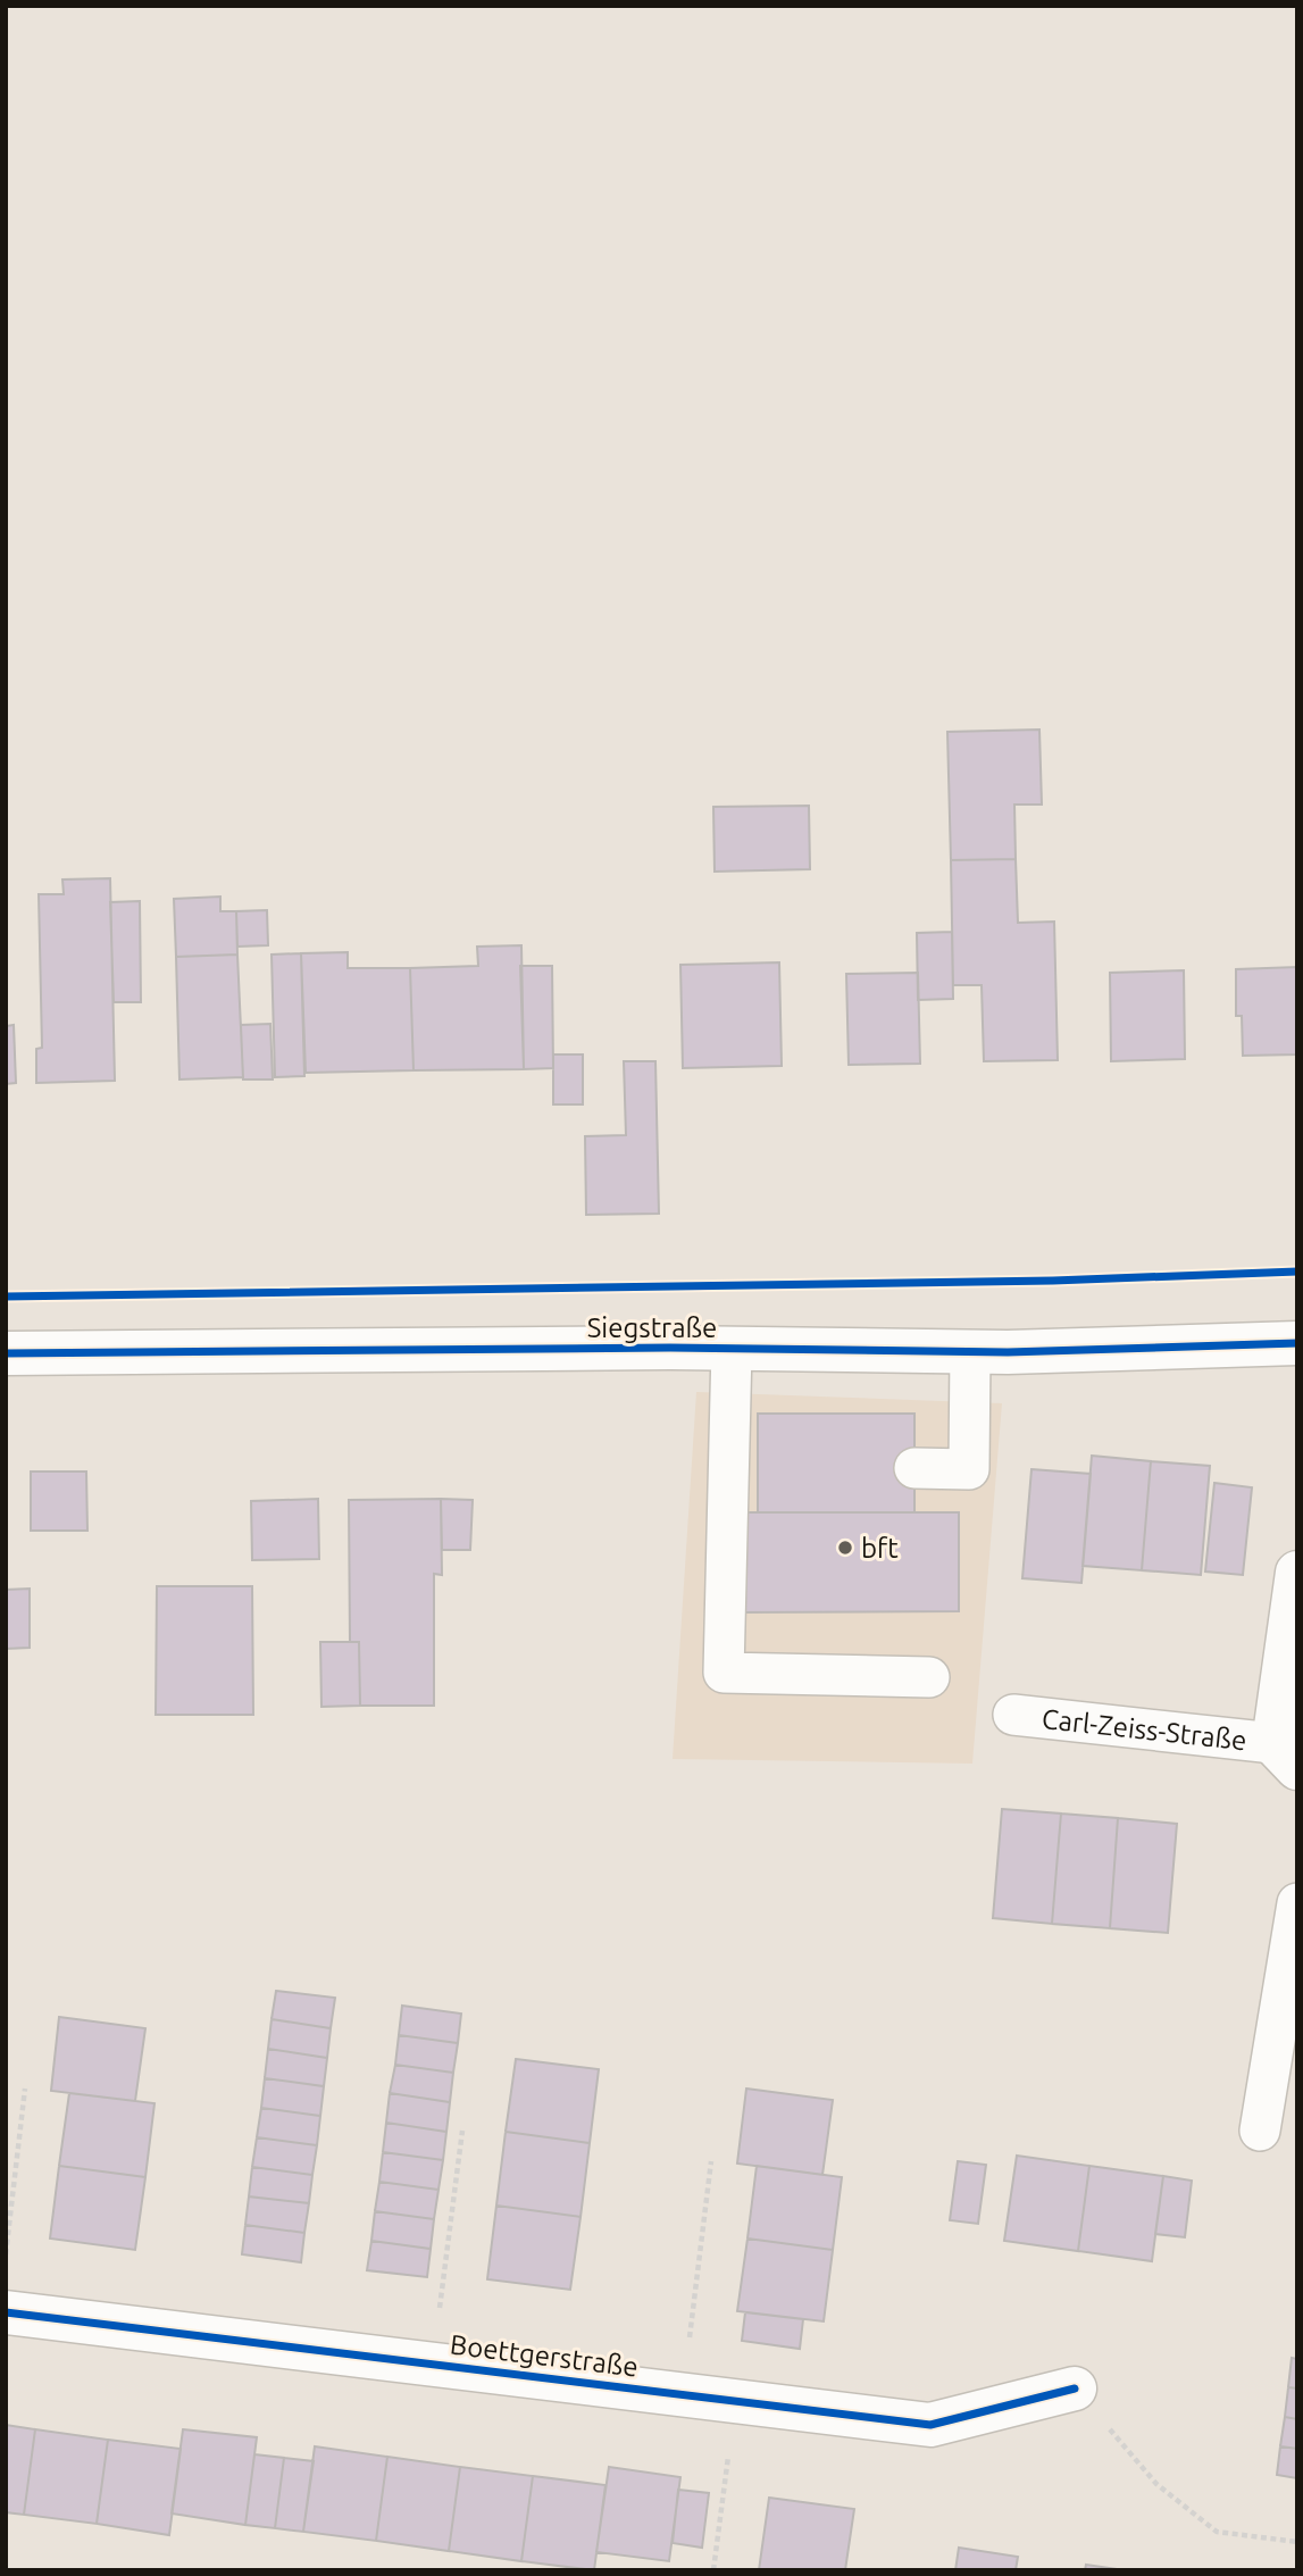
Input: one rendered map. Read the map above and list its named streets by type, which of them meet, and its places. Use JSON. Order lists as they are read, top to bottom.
{
  "streets": {
    "main road": ["Siegstraße", "Carl-Zeiss-Straße", "Boettgerstraße"]
  },
  "places": ["bft"]
}
